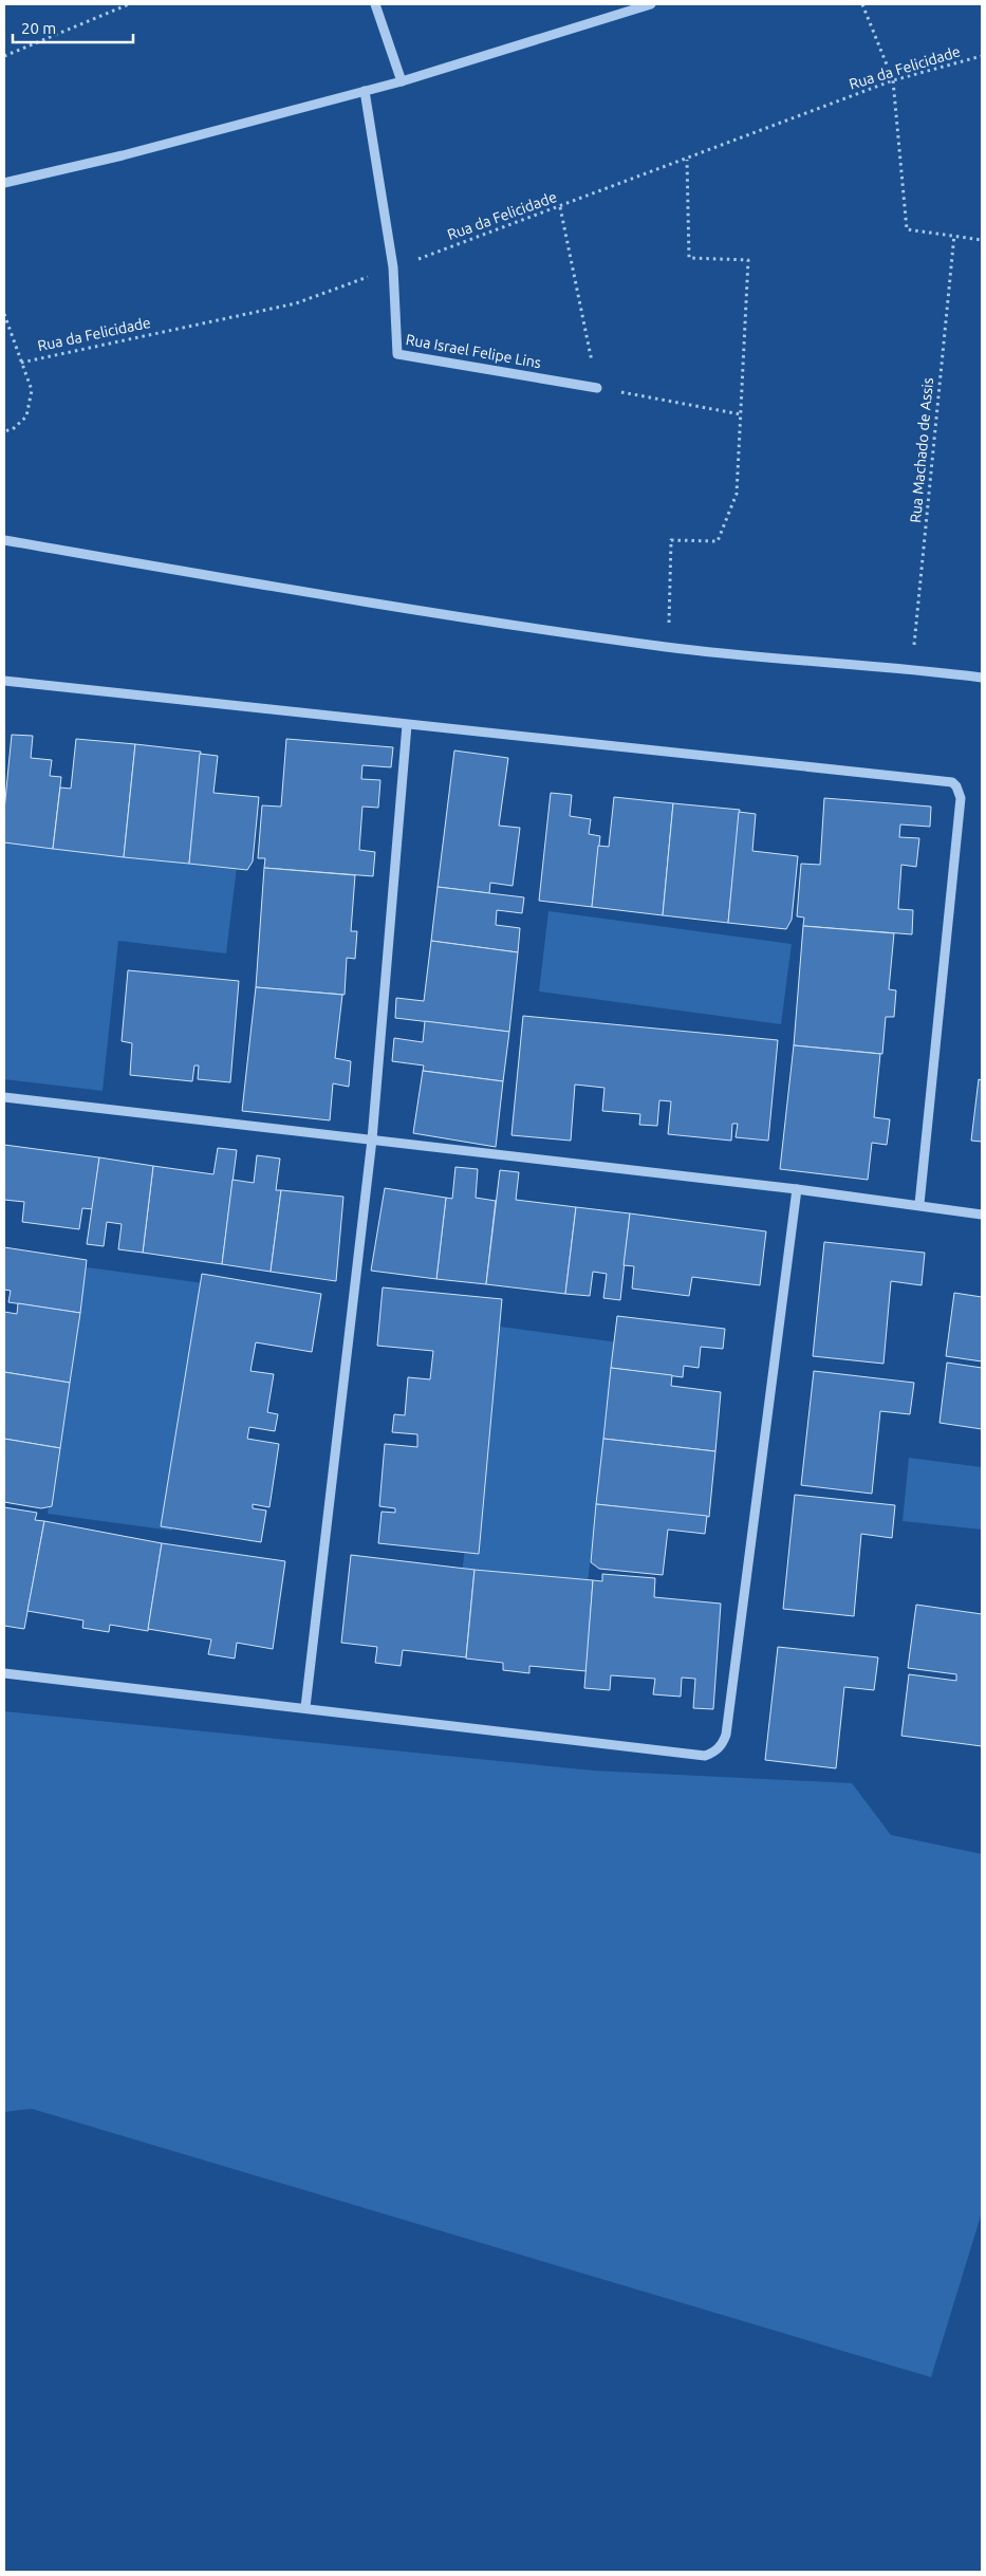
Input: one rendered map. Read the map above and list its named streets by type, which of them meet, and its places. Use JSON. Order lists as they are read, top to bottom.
{
  "streets": {
    "street": ["Rua Israel Felipe Lins"],
    "path": ["Rua da Felicidade", "Rua Machado de Assis"]
  },
  "crossings": [
    ["Rua da Felicidade", "Rua Israel Felipe Lins"]
  ],
  "scale_bar": "20 m"
}
